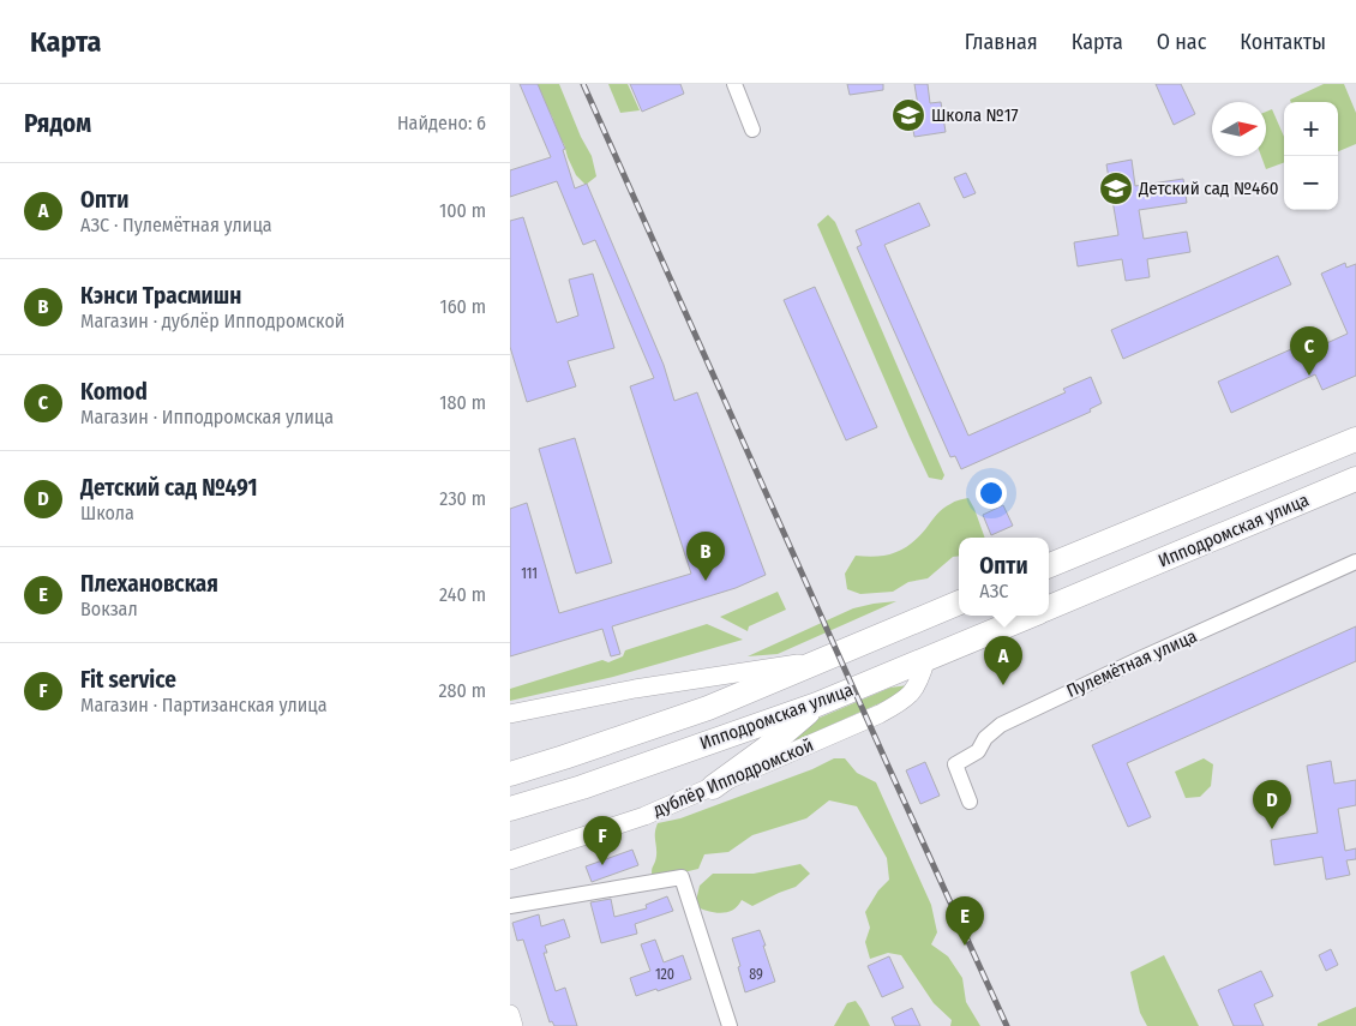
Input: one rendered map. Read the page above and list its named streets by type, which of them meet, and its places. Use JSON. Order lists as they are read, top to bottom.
{
  "streets": {
    "highway": ["Ипподромская улица"],
    "street": ["Пулемётная улица", "дублёр Ипподромской"]
  },
  "crossings": [
    ["Ипподромская улица", "дублёр Ипподромской"]
  ],
  "places": {
    "school or university": ["Школа №17", "Детский сад №460"]
  },
  "house_numbers": ["111", "120", "89"],
  "north": "right",
  "page": {
    "header": "Карта",
    "nav": [
      "Главная",
      "Карта",
      "О нас",
      "Контакты"
    ],
    "heading": ["Рядом", "Найдено: 6"],
    "map_buttons": ["+", "−"],
    "list": [
      {
        "mark": "A",
        "name": "Опти",
        "note": "АЗС · Пулемётная улица",
        "value": "100 m"
      },
      {
        "mark": "B",
        "name": "Кэнси Трасмишн",
        "note": "Магазин · дублёр Ипподромской",
        "value": "160 m"
      },
      {
        "mark": "C",
        "name": "Komod",
        "note": "Магазин · Ипподромская улица",
        "value": "180 m"
      },
      {
        "mark": "D",
        "name": "Детский сад №491",
        "note": "Школа",
        "value": "230 m"
      },
      {
        "mark": "E",
        "name": "Плехановская",
        "note": "Вокзал",
        "value": "240 m"
      },
      {
        "mark": "F",
        "name": "Fit service",
        "note": "Магазин · Партизанская улица",
        "value": "280 m"
      }
    ],
    "pins": [
      "C",
      "B",
      "A",
      "D",
      "F",
      "E"
    ],
    "popup": ["Опти", "АЗС"]
  }
}
